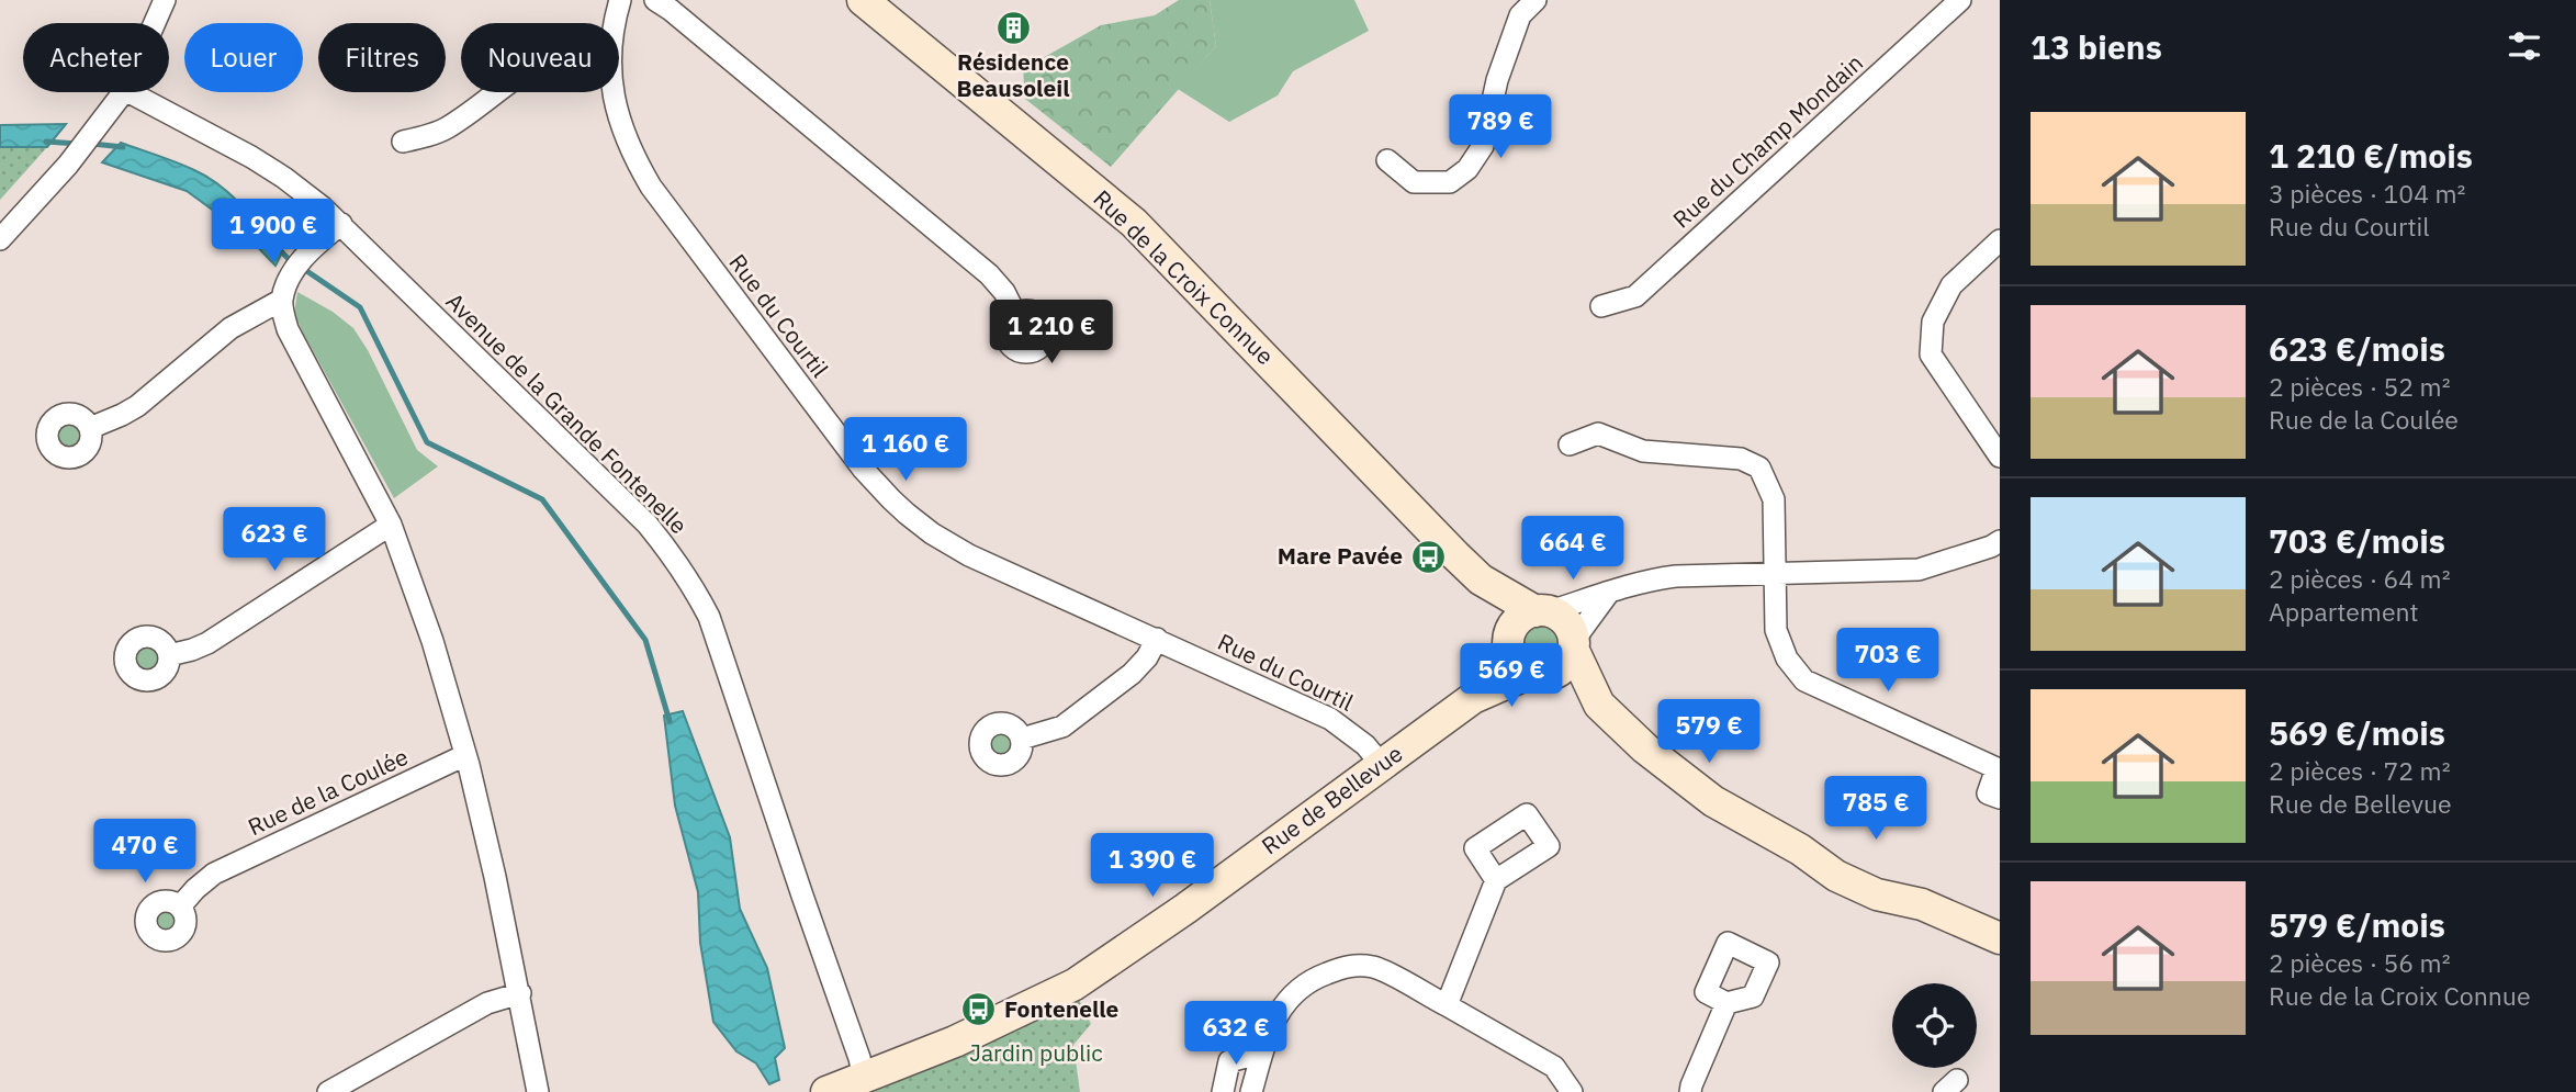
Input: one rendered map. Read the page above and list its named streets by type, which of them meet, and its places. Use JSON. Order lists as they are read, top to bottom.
{
  "streets": {
    "main road": ["Rue de la Croix Connue", "Rue de Bellevue"],
    "street": [
      "Rue du Champ Mondain",
      "Rue du Courtil",
      "Avenue de la Grande Fontenelle",
      "Rue de la Coulée"
    ]
  },
  "crossings": [
    ["Rue de la Croix Connue", "Rue de Bellevue"],
    ["Rue du Courtil", "Rue de Bellevue"],
    ["Avenue de la Grande Fontenelle", "Rue de Bellevue"]
  ],
  "parks": ["Jardin public"],
  "places": {
    "building": ["Résidence Beausoleil"],
    "bus stop": ["Mare Pavée", "Fontenelle"]
  },
  "page": {
    "heading": "13 biens",
    "chip": [
      "Acheter",
      "Louer",
      "Filtres",
      "Nouveau"
    ],
    "list": [
      {
        "name": "1 210 €/mois",
        "note": "3 pièces · 104 m² · Rue du Courtil"
      },
      {
        "name": "623 €/mois",
        "note": "2 pièces · 52 m² · Rue de la Coulée"
      },
      {
        "name": "703 €/mois",
        "note": "2 pièces · 64 m² · Appartement"
      },
      {
        "name": "569 €/mois",
        "note": "2 pièces · 72 m² · Rue de Bellevue"
      },
      {
        "name": "579 €/mois",
        "note": "2 pièces · 56 m² · Rue de la Croix Connue"
      }
    ],
    "price": [
      "789 €",
      "1 900 €",
      "1 210 €",
      "1 160 €",
      "623 €",
      "664 €",
      "703 €",
      "569 €",
      "579 €",
      "785 €",
      "470 €",
      "1 390 €",
      "632 €"
    ]
  }
}
